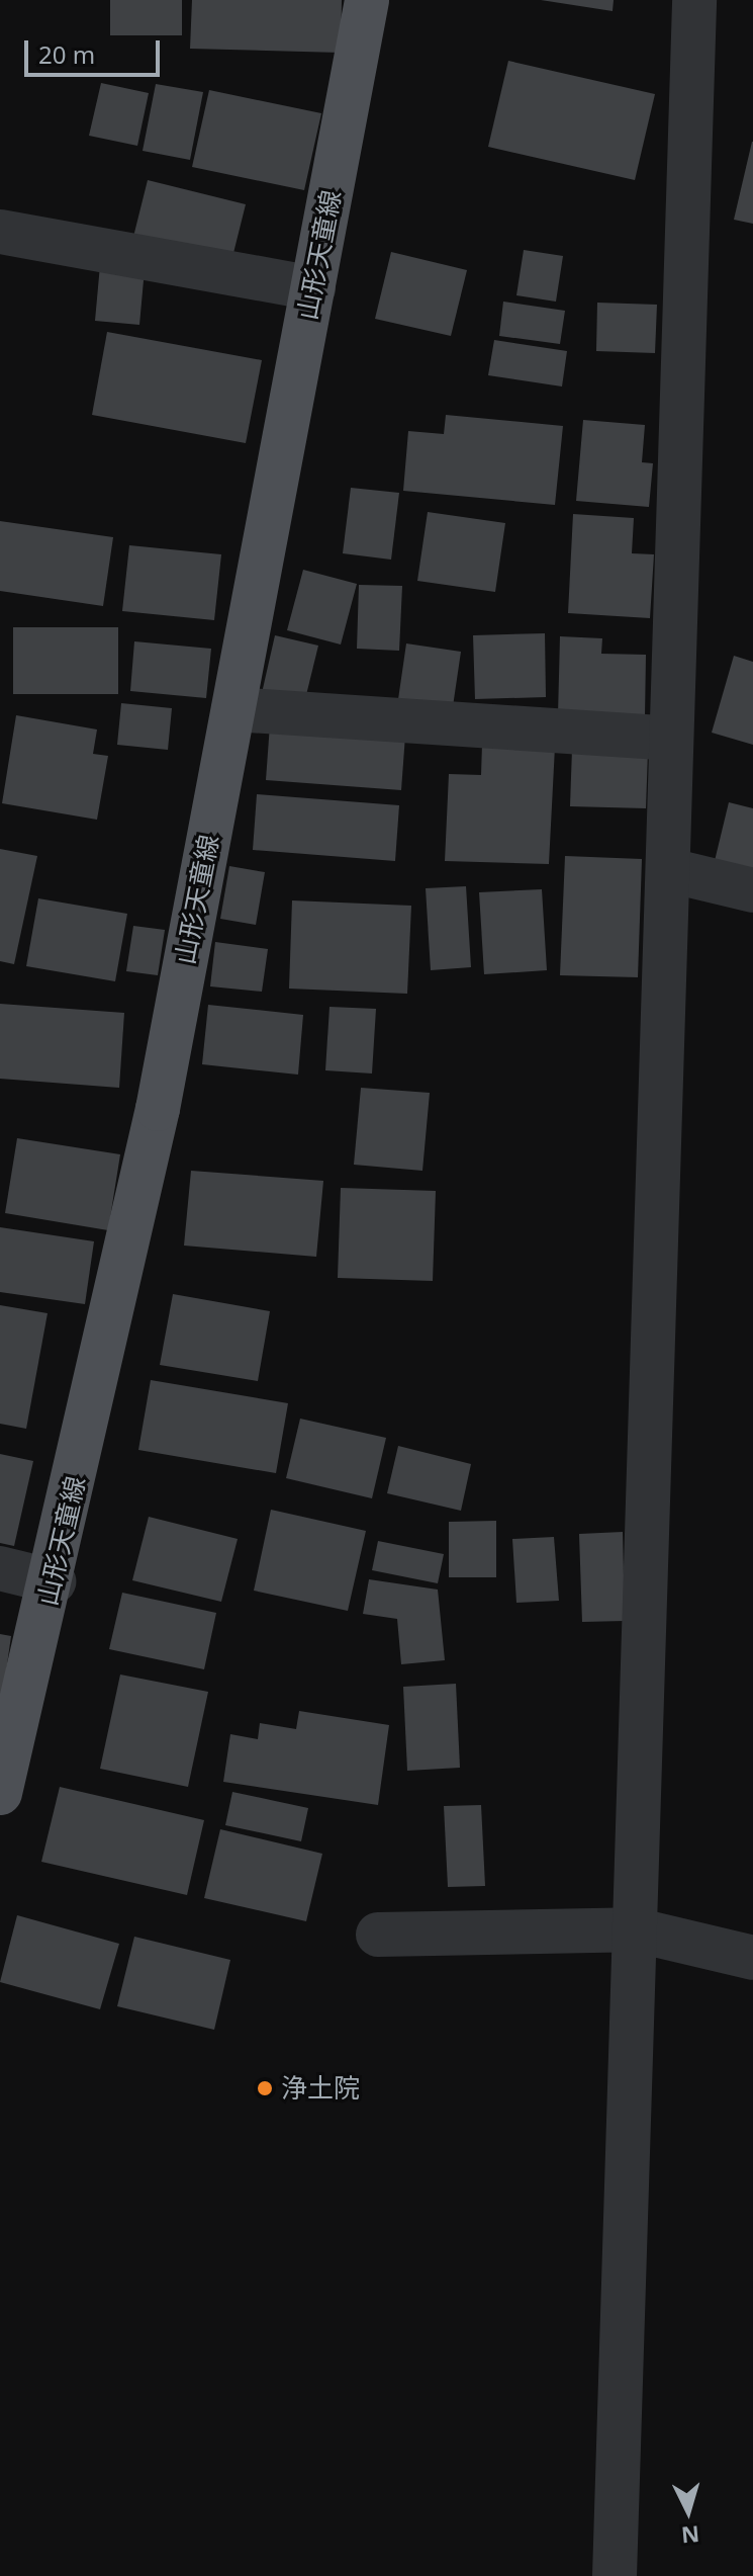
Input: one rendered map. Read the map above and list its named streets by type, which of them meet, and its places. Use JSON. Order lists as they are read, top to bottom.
{
  "streets": {
    "main road": ["山形天童線"]
  },
  "places": ["浄土院"],
  "scale_bar": "20 m",
  "north": "bottom"
}
